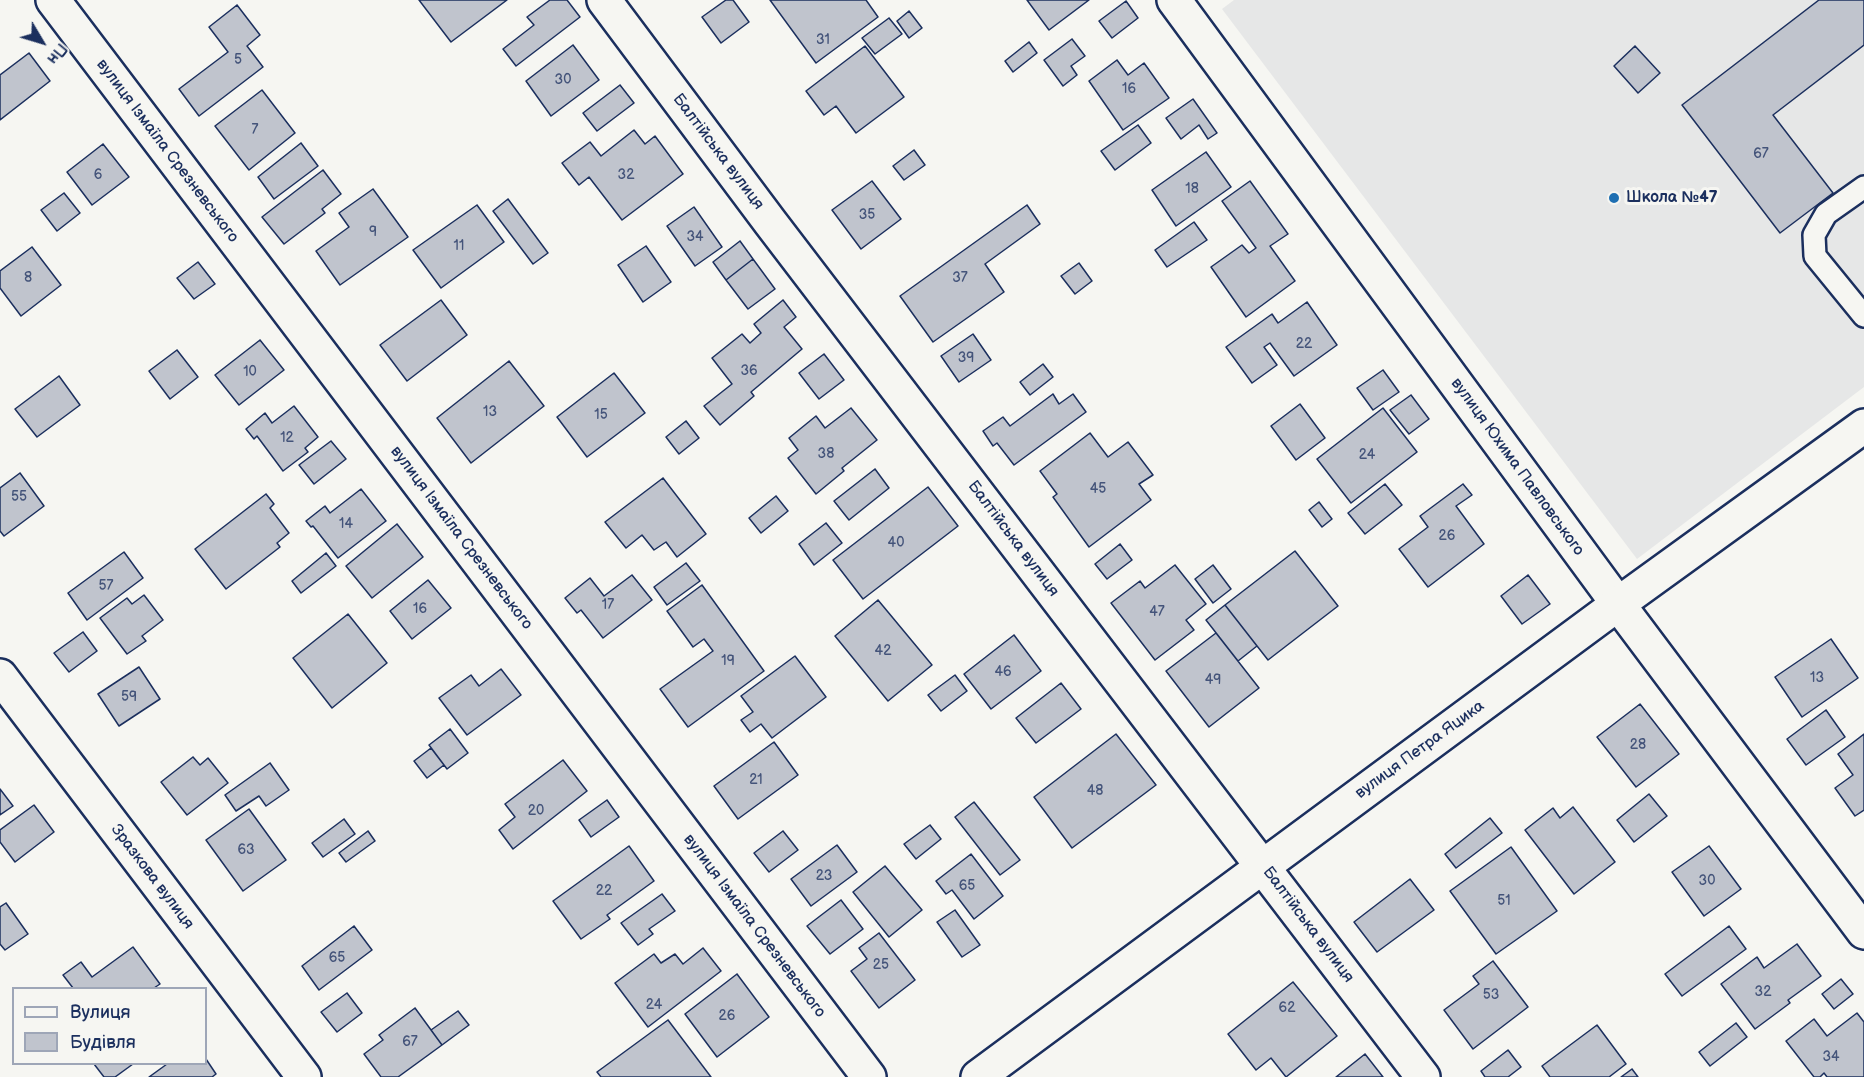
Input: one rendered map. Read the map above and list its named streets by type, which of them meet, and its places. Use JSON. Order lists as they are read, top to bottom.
{
  "streets": {
    "street": [
      "вулиця Ізмаїла Срезневського",
      "Балтійська вулиця",
      "вулиця Юхима Павловського",
      "вулиця Петра Яцика",
      "Зразкова вулиця"
    ]
  },
  "crossings": [
    ["Балтійська вулиця", "вулиця Петра Яцика"],
    ["вулиця Юхима Павловського", "вулиця Петра Яцика"]
  ],
  "places": ["Школа №47"],
  "house_numbers": [
    "31",
    "5",
    "30",
    "16",
    "7",
    "67",
    "6",
    "32",
    "18",
    "35",
    "9",
    "34",
    "11",
    "8",
    "37",
    "22",
    "39",
    "36",
    "10",
    "13",
    "15",
    "12",
    "38",
    "24",
    "45",
    "55",
    "14",
    "26",
    "40",
    "57",
    "17",
    "16",
    "47",
    "42",
    "19",
    "46",
    "13",
    "49",
    "59",
    "28",
    "21",
    "48",
    "20",
    "63",
    "23",
    "30",
    "65",
    "22",
    "51",
    "65",
    "25",
    "32",
    "53",
    "24",
    "62",
    "26",
    "67",
    "34"
  ],
  "legend": ["Вулиця", "Будівля"],
  "north": "bottom right"
}
